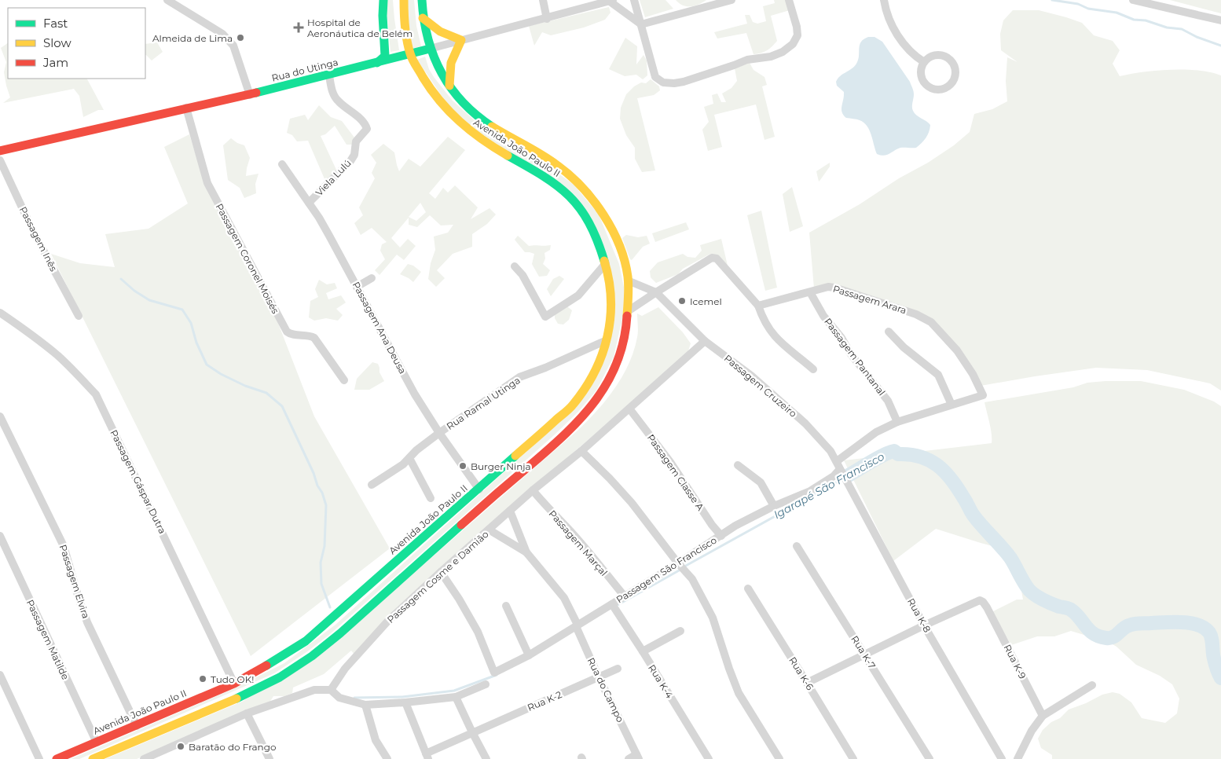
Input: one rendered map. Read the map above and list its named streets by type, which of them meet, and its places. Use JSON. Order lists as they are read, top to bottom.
{
  "streets": {
    "main road": ["Rua do Utinga", "Avenida João Paulo II"],
    "street": [
      "Viela Lulú",
      "Passagem Inês",
      "Passagem Coronel Moisés",
      "Passagem Arara",
      "Passagem Ana Deusa",
      "Passagem Pantanal",
      "Passagem Cruzeiro",
      "Rua Ramal Utinga",
      "Passagem Classe A",
      "Passagem Gáspar Dutra",
      "Passagem Marçal",
      "Passagem São Francisco",
      "Passagem Cosme e Damião",
      "Passagem Elvira",
      "Rua K-8",
      "Passagem Matilde",
      "Rua K-7",
      "Rua K-9",
      "Rua K-6",
      "Rua K-4",
      "Rua do Campo",
      "Rua K-2"
    ]
  },
  "crossings": [
    ["Rua do Utinga", "Avenida João Paulo II"],
    ["Rua do Utinga", "Viela Lulú"],
    ["Rua do Utinga", "Passagem Coronel Moisés"],
    ["Avenida João Paulo II", "Passagem Ana Deusa"],
    ["Avenida João Paulo II", "Rua Ramal Utinga"],
    ["Avenida João Paulo II", "Passagem Gáspar Dutra"],
    ["Avenida João Paulo II", "Passagem Elvira"],
    ["Avenida João Paulo II", "Passagem Matilde"],
    ["Viela Lulú", "Passagem Ana Deusa"],
    ["Passagem Arara", "Passagem Pantanal"],
    ["Passagem Ana Deusa", "Rua Ramal Utinga"],
    ["Passagem Cruzeiro", "Passagem São Francisco"],
    ["Passagem Cruzeiro", "Passagem Cosme e Damião"],
    ["Passagem Cruzeiro", "Rua K-8"],
    ["Passagem Classe A", "Passagem São Francisco"],
    ["Passagem Classe A", "Passagem Cosme e Damião"],
    ["Passagem Marçal", "Passagem São Francisco"],
    ["Passagem Marçal", "Passagem Cosme e Damião"],
    ["Passagem São Francisco", "Passagem Cosme e Damião"],
    ["Passagem São Francisco", "Rua K-8"],
    ["Passagem São Francisco", "Rua K-4"],
    ["Passagem São Francisco", "Rua do Campo"],
    ["Passagem Cosme e Damião", "Rua do Campo"],
    ["Rua K-8", "Rua K-9"],
    ["Rua do Campo", "Rua K-2"]
  ],
  "water": ["Igarapé São Francisco"],
  "places": {
    "health": ["Hospital de Aeronáutica de Belém"],
    "other": [
      "Almeida de Lima",
      "Icemel",
      "Burger Ninja",
      "Tudo OK!",
      "Baratão do Frango"
    ]
  },
  "legend": ["Fast", "Slow", "Jam"]
}
